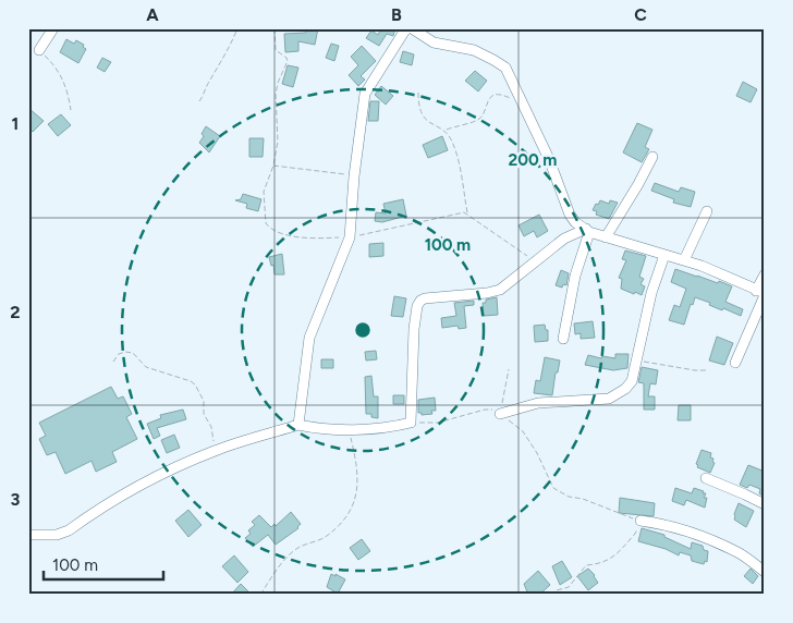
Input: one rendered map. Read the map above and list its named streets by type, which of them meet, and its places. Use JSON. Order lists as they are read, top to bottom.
{
  "scale_bar": "100 m",
  "grid": {
    "columns": ["A", "B", "C"],
    "rows": ["1", "2", "3"]
  },
  "rings": ["200 m", "100 m"]
}
